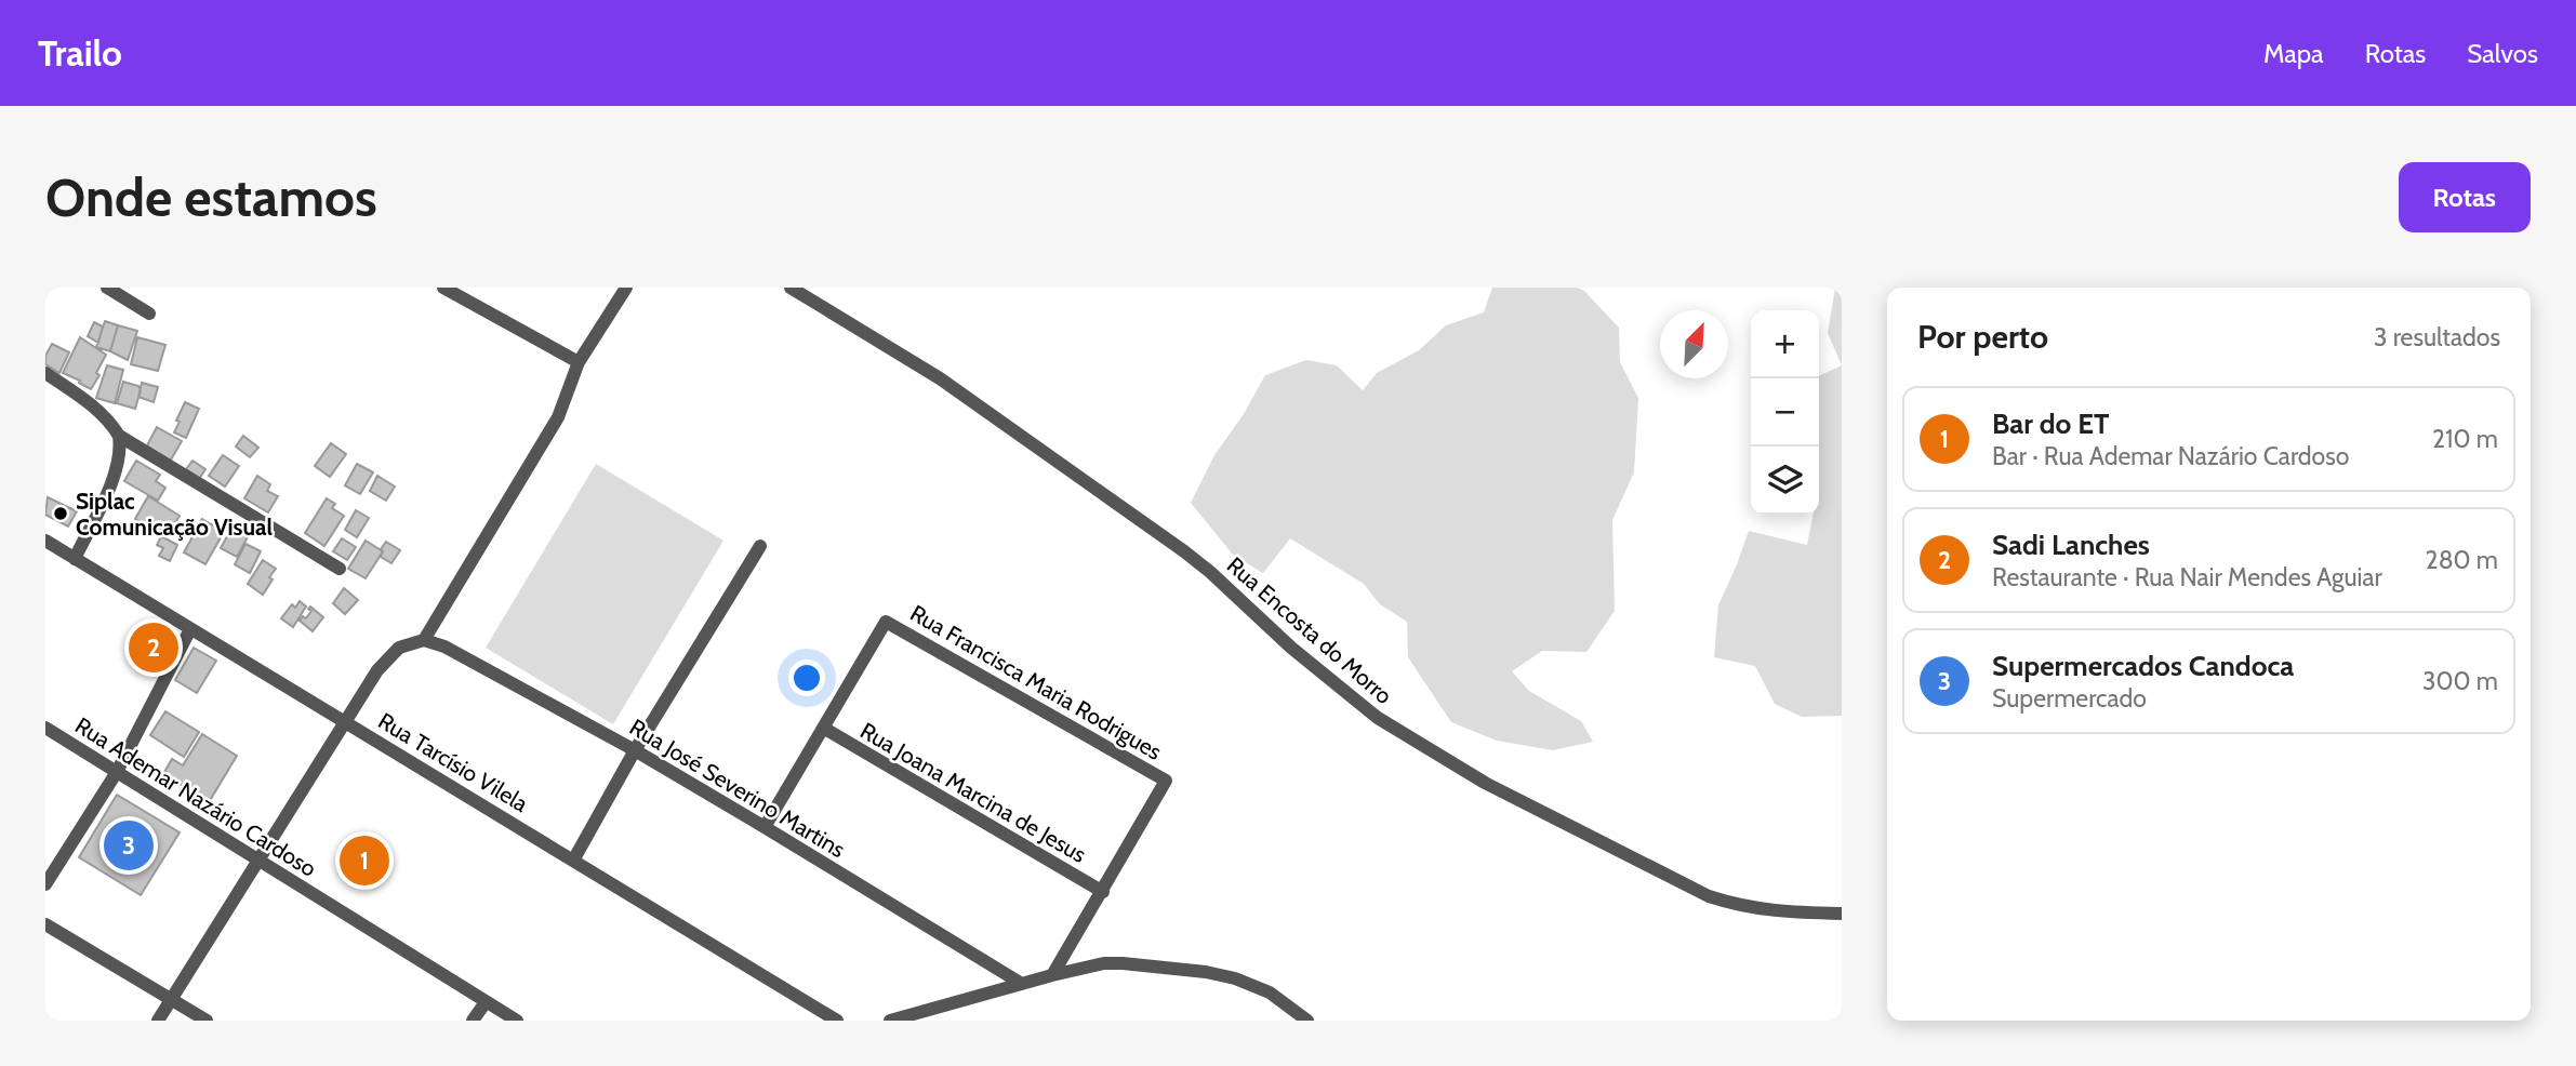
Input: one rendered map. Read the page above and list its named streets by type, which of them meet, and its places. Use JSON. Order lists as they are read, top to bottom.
{
  "streets": {
    "street": [
      "Rua Encosta do Morro",
      "Rua Francisca Maria Rodrigues",
      "Rua Tarcísio Vilela",
      "Rua José Severino Martins",
      "Rua Joana Marcina de Jesus",
      "Rua Ademar Nazário Cardoso"
    ]
  },
  "crossings": [
    ["Rua Francisca Maria Rodrigues", "Rua Joana Marcina de Jesus"]
  ],
  "places": ["Siplac Comunicação Visual"],
  "north": "top right",
  "page": {
    "header": "Trailo",
    "nav": ["Mapa", "Rotas", "Salvos"],
    "buttons": "Rotas",
    "title": "Onde estamos",
    "heading": ["Por perto", "3 resultados"],
    "map_buttons": ["+", "−"],
    "list": [
      {
        "mark": "1",
        "name": "Bar do ET",
        "note": "Bar · Rua Ademar Nazário Cardoso",
        "value": "210 m"
      },
      {
        "mark": "2",
        "name": "Sadi Lanches",
        "note": "Restaurante · Rua Nair Mendes Aguiar",
        "value": "280 m"
      },
      {
        "mark": "3",
        "name": "Supermercados Candoca",
        "note": "Supermercado",
        "value": "300 m"
      }
    ],
    "pins": ["2", "3", "1"]
  }
}
